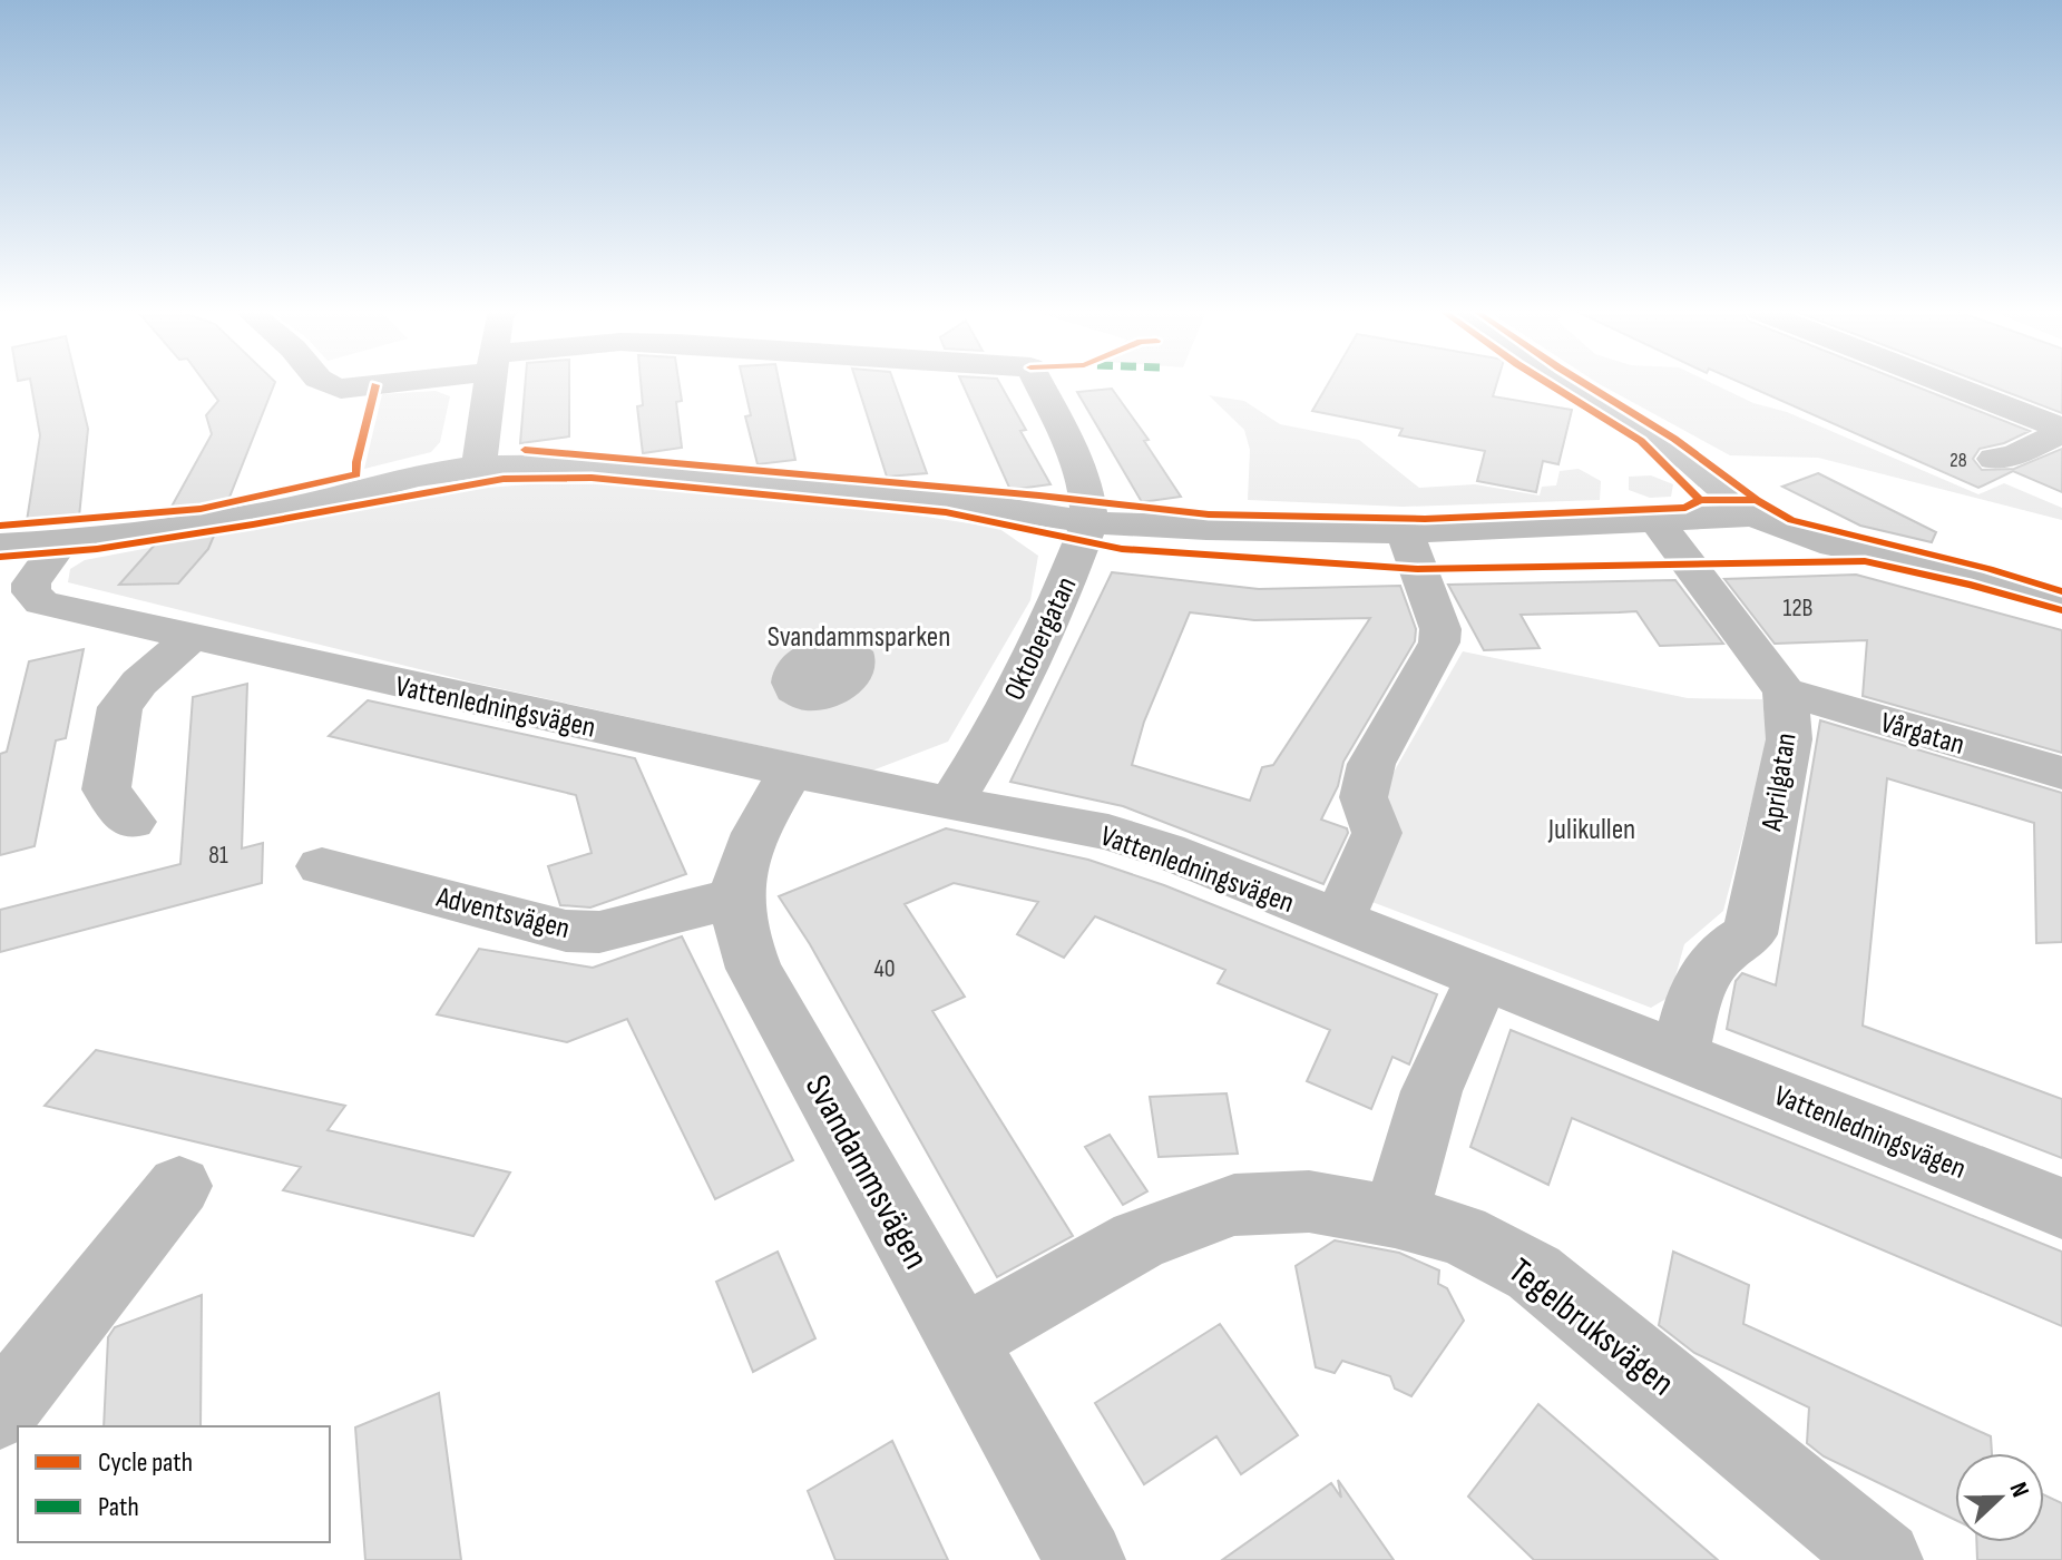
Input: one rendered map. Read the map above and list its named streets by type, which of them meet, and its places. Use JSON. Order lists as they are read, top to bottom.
{
  "streets": {
    "street": [
      "Oktobergatan",
      "Vattenledningsvägen",
      "Vårgatan",
      "Aprilgatan",
      "Adventsvägen",
      "Svandammsvägen",
      "Tegelbruksvägen"
    ]
  },
  "crossings": [
    ["Oktobergatan", "Vattenledningsvägen"],
    ["Vattenledningsvägen", "Aprilgatan"],
    ["Vattenledningsvägen", "Svandammsvägen"],
    ["Vårgatan", "Aprilgatan"],
    ["Adventsvägen", "Svandammsvägen"],
    ["Svandammsvägen", "Tegelbruksvägen"]
  ],
  "parks": ["Svandammsparken", "Julikullen"],
  "house_numbers": [
    "28",
    "12B",
    "81",
    "40"
  ],
  "legend": ["Cycle path", "Path"],
  "north": "right"
}
